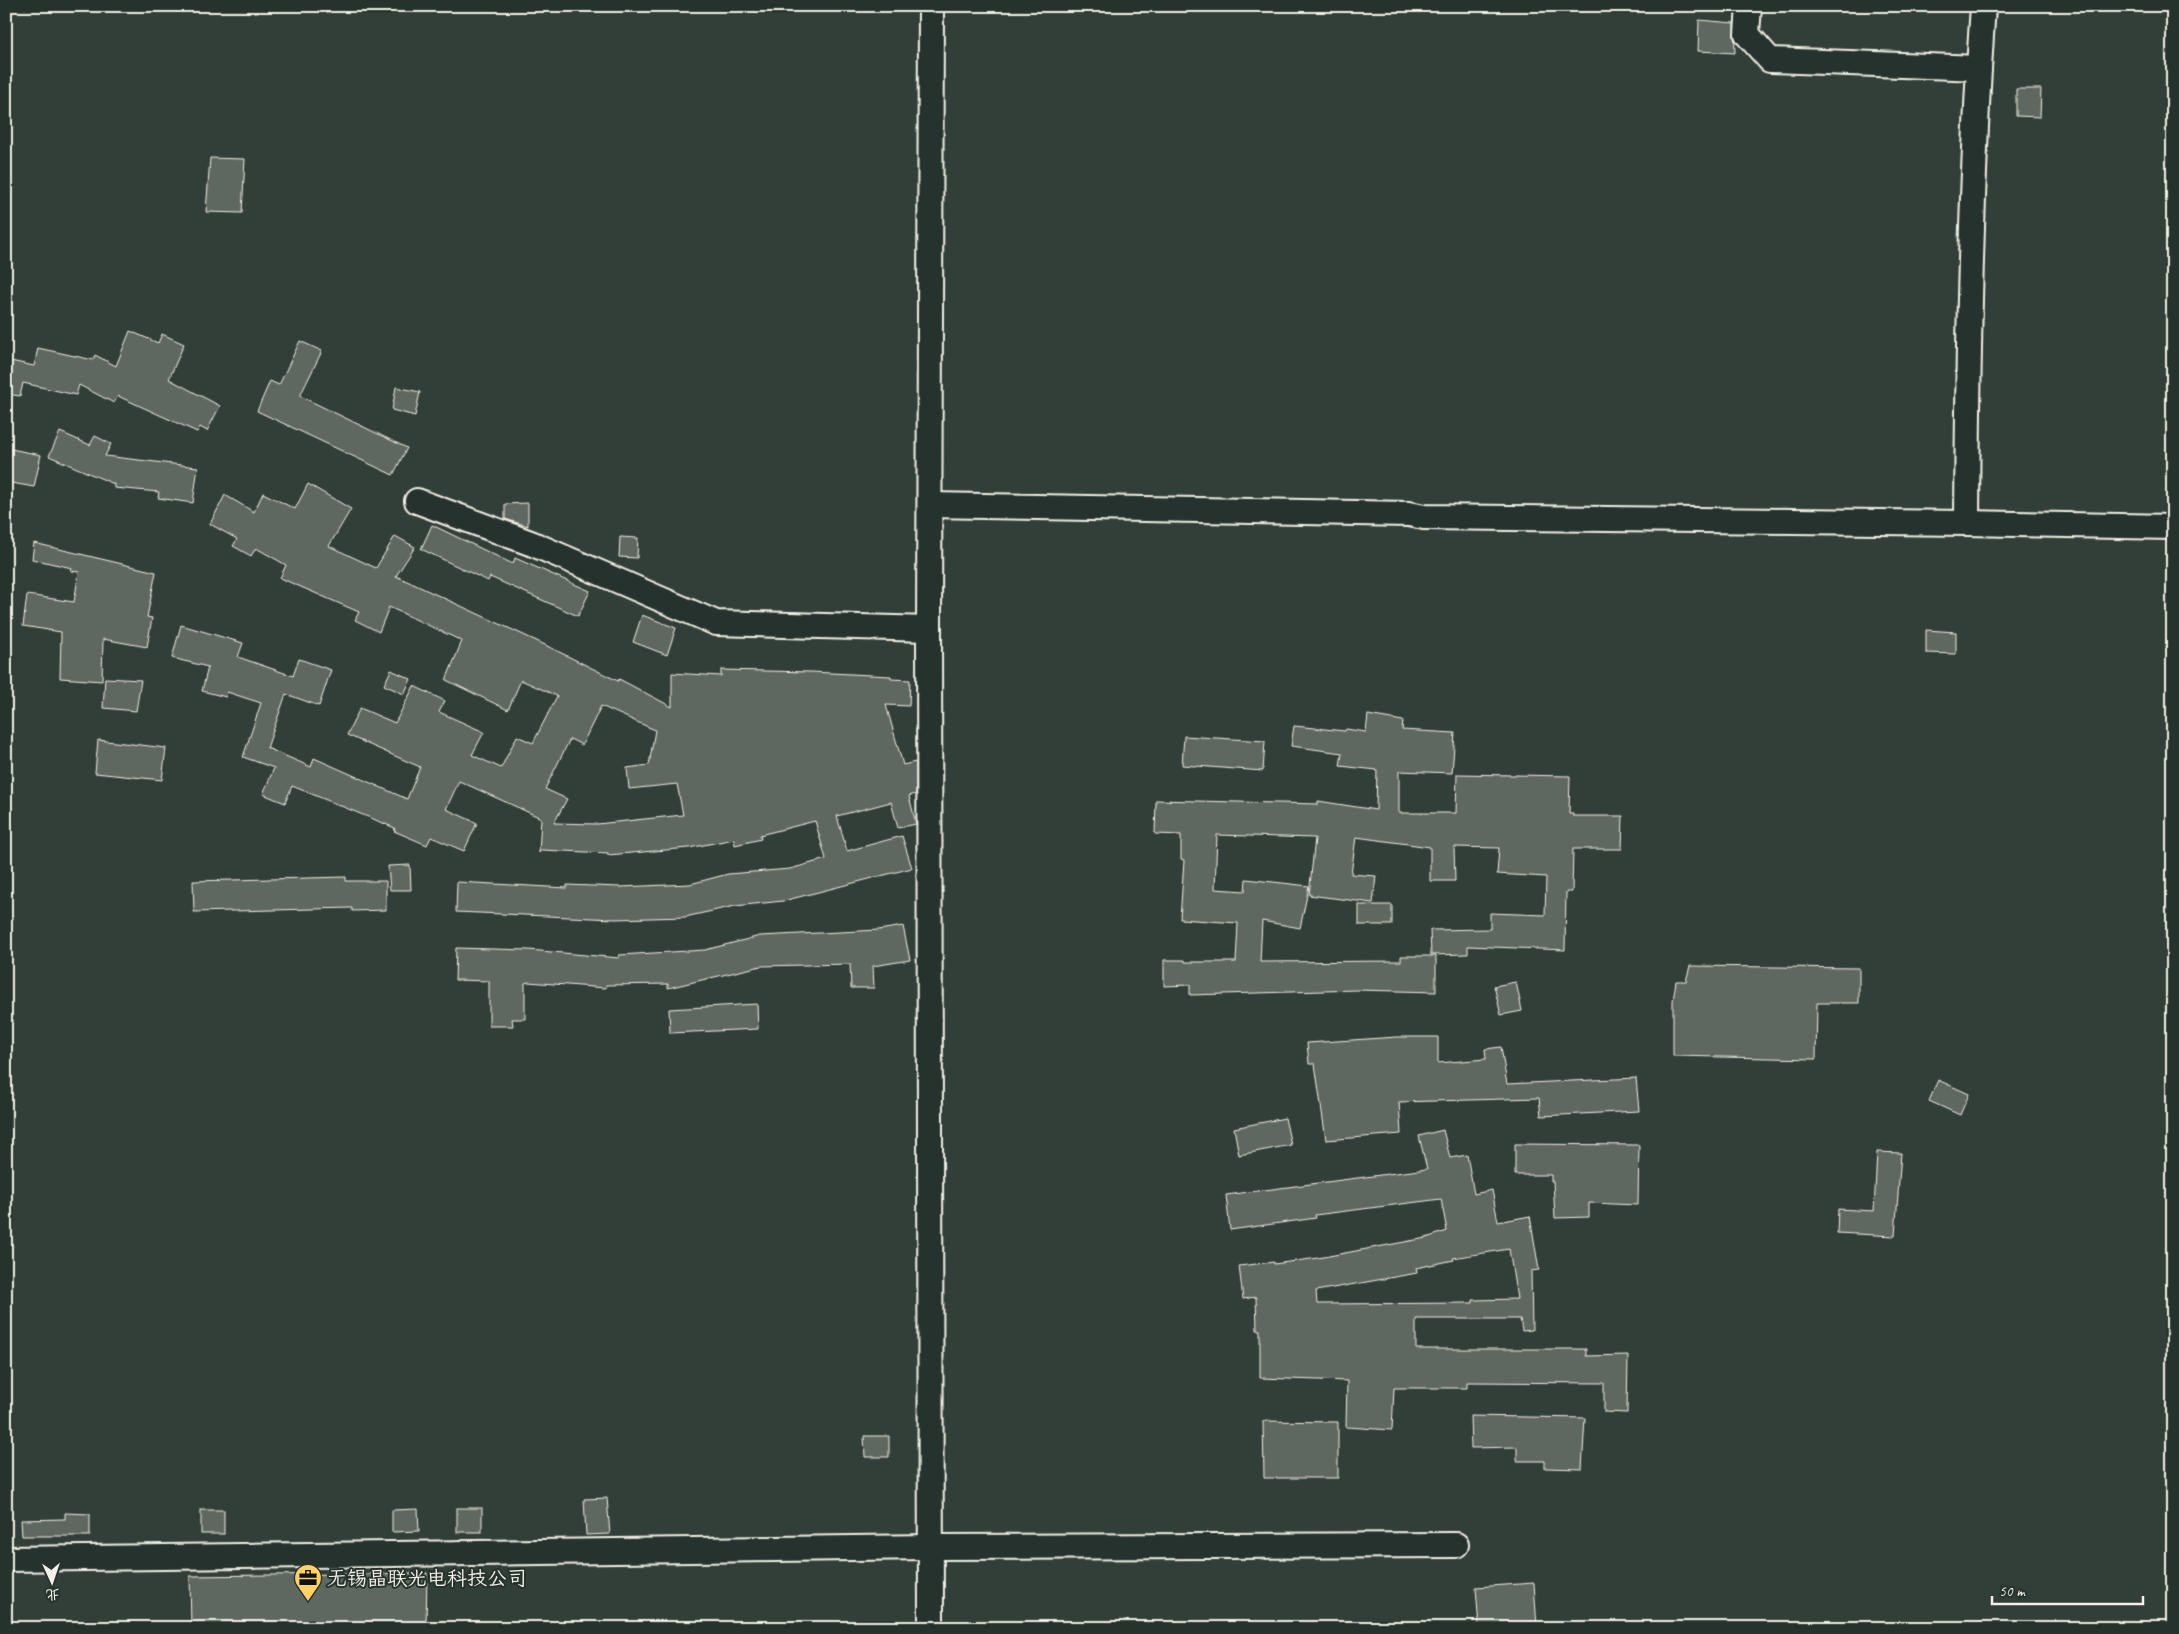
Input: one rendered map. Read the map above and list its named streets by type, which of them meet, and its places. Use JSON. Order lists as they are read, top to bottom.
{
  "places": {
    "office": ["无锡晶联光电科技公司"]
  },
  "scale_bar": "50 m",
  "north": "bottom"
}
